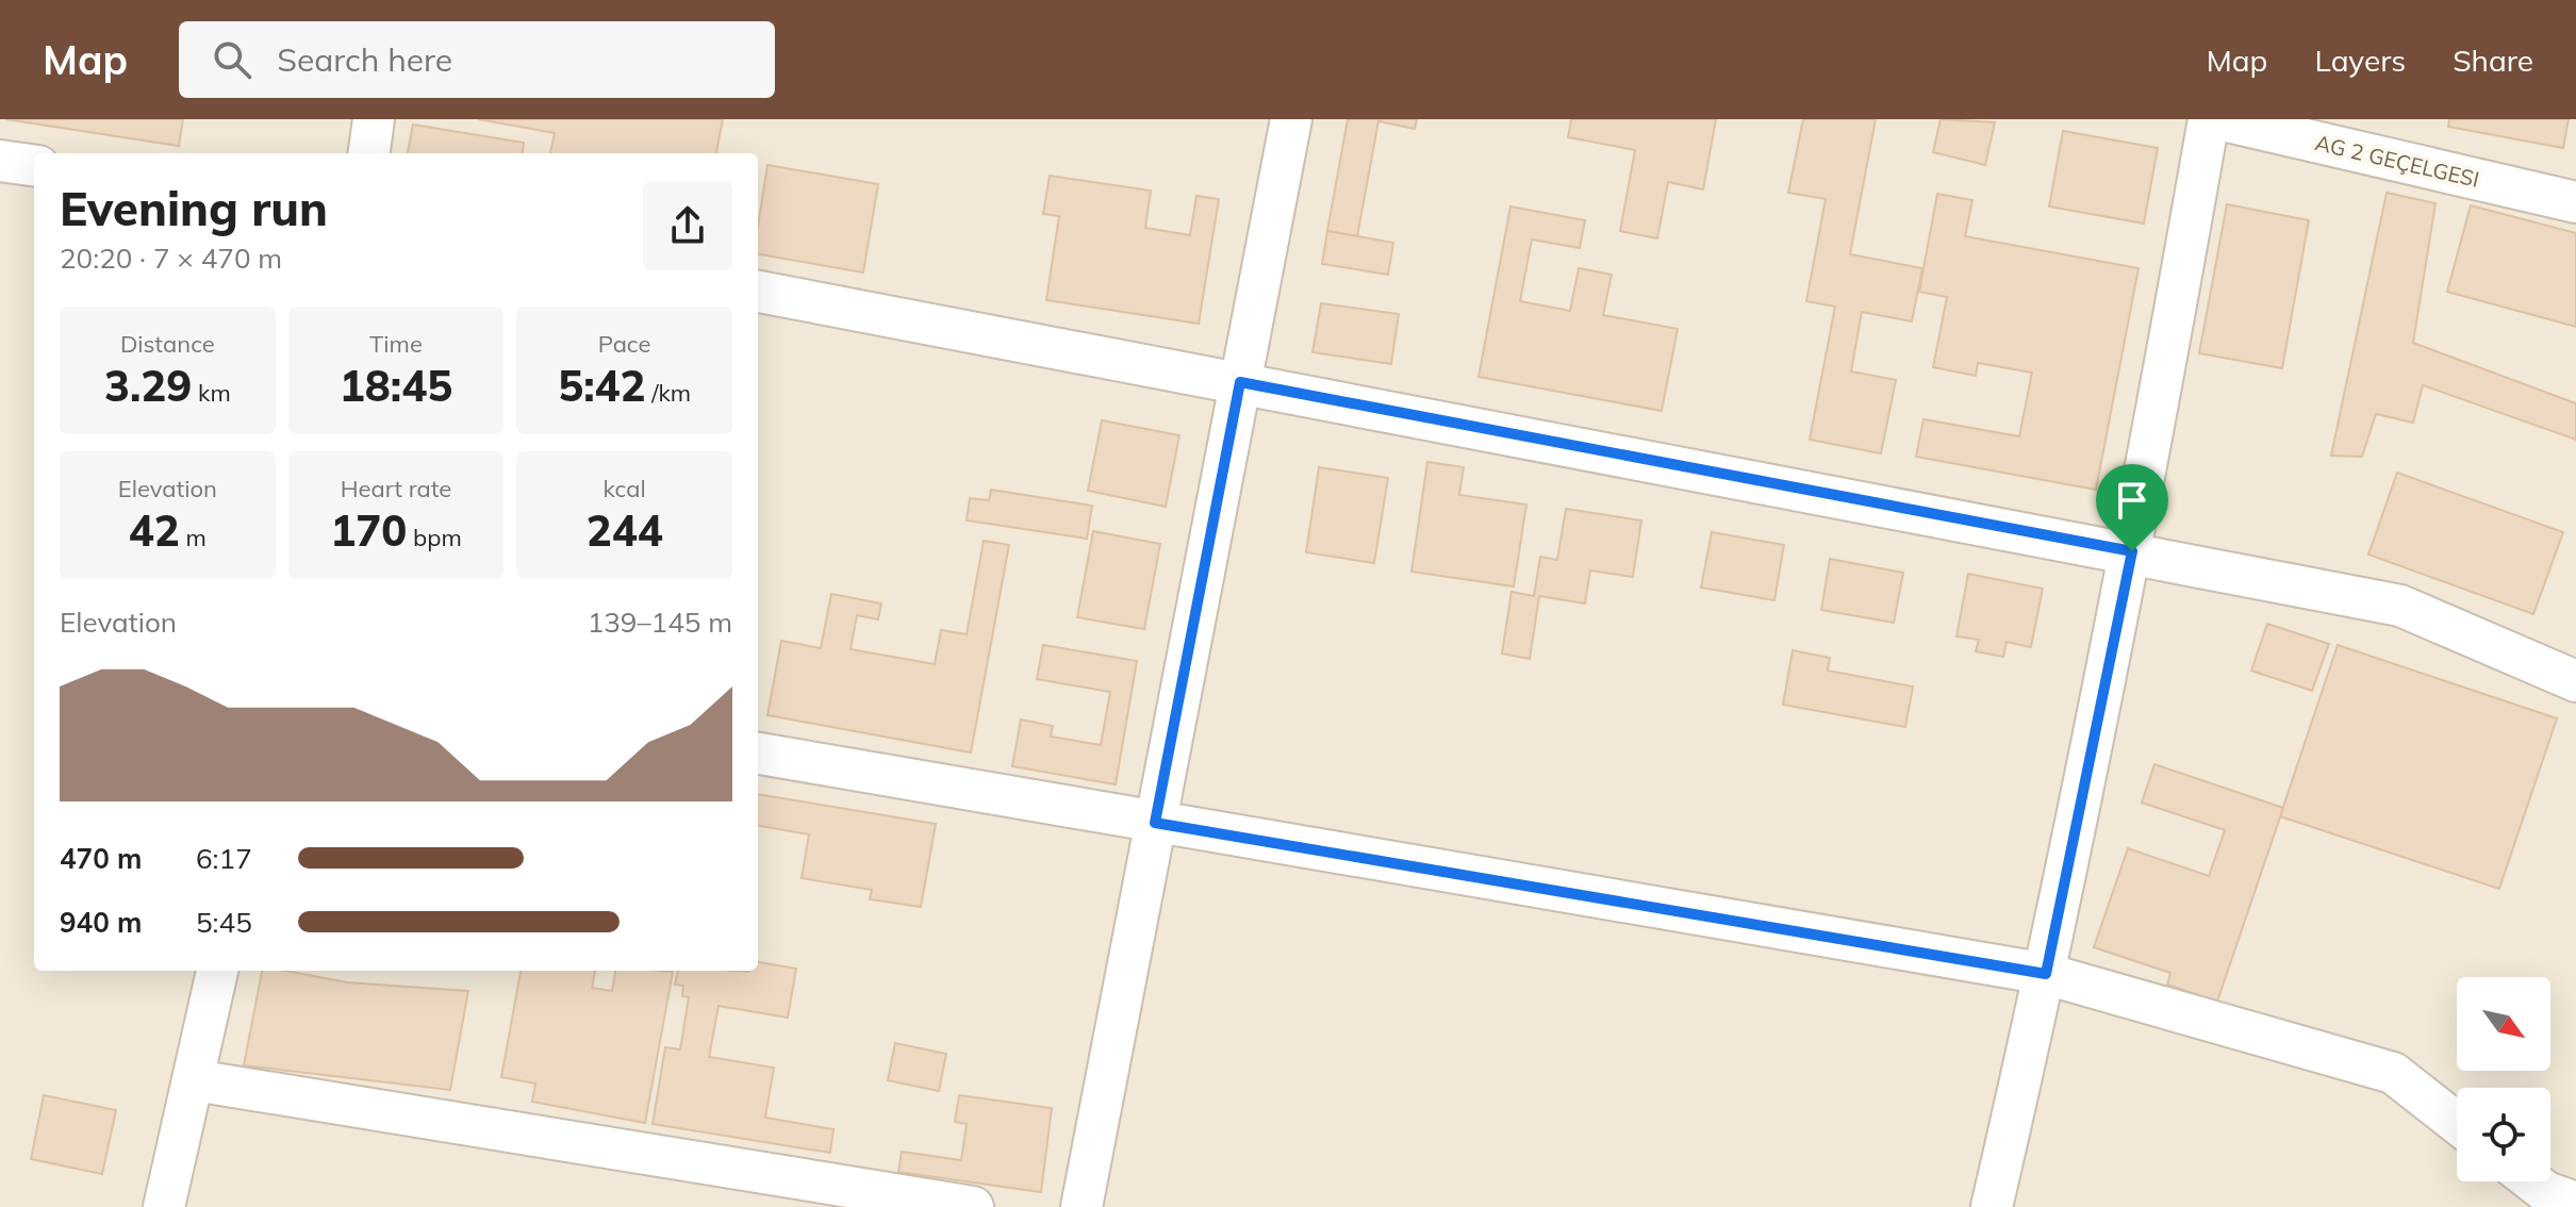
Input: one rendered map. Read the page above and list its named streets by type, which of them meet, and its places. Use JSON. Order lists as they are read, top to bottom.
{
  "streets": {
    "street": ["AG 2 GEÇELGESI"]
  },
  "north": "bottom right",
  "page": {
    "header": "Map",
    "search": "Search here",
    "nav": ["Map", "Layers", "Share"],
    "heading": ["Evening run", "20:20 · 7 × 470 m"],
    "stats": [
      ["Distance", "3.29 km"],
      ["Time", "18:45"],
      ["Pace", "5:42 /km"],
      ["Elevation", "42 m"],
      ["Heart rate", "170 bpm"],
      ["kcal", "244"]
    ],
    "chart": ["Elevation", "139–145 m"],
    "list": [
      {
        "name": "470 m",
        "note": "6:17"
      },
      {
        "name": "940 m",
        "note": "5:45"
      }
    ]
  }
}
